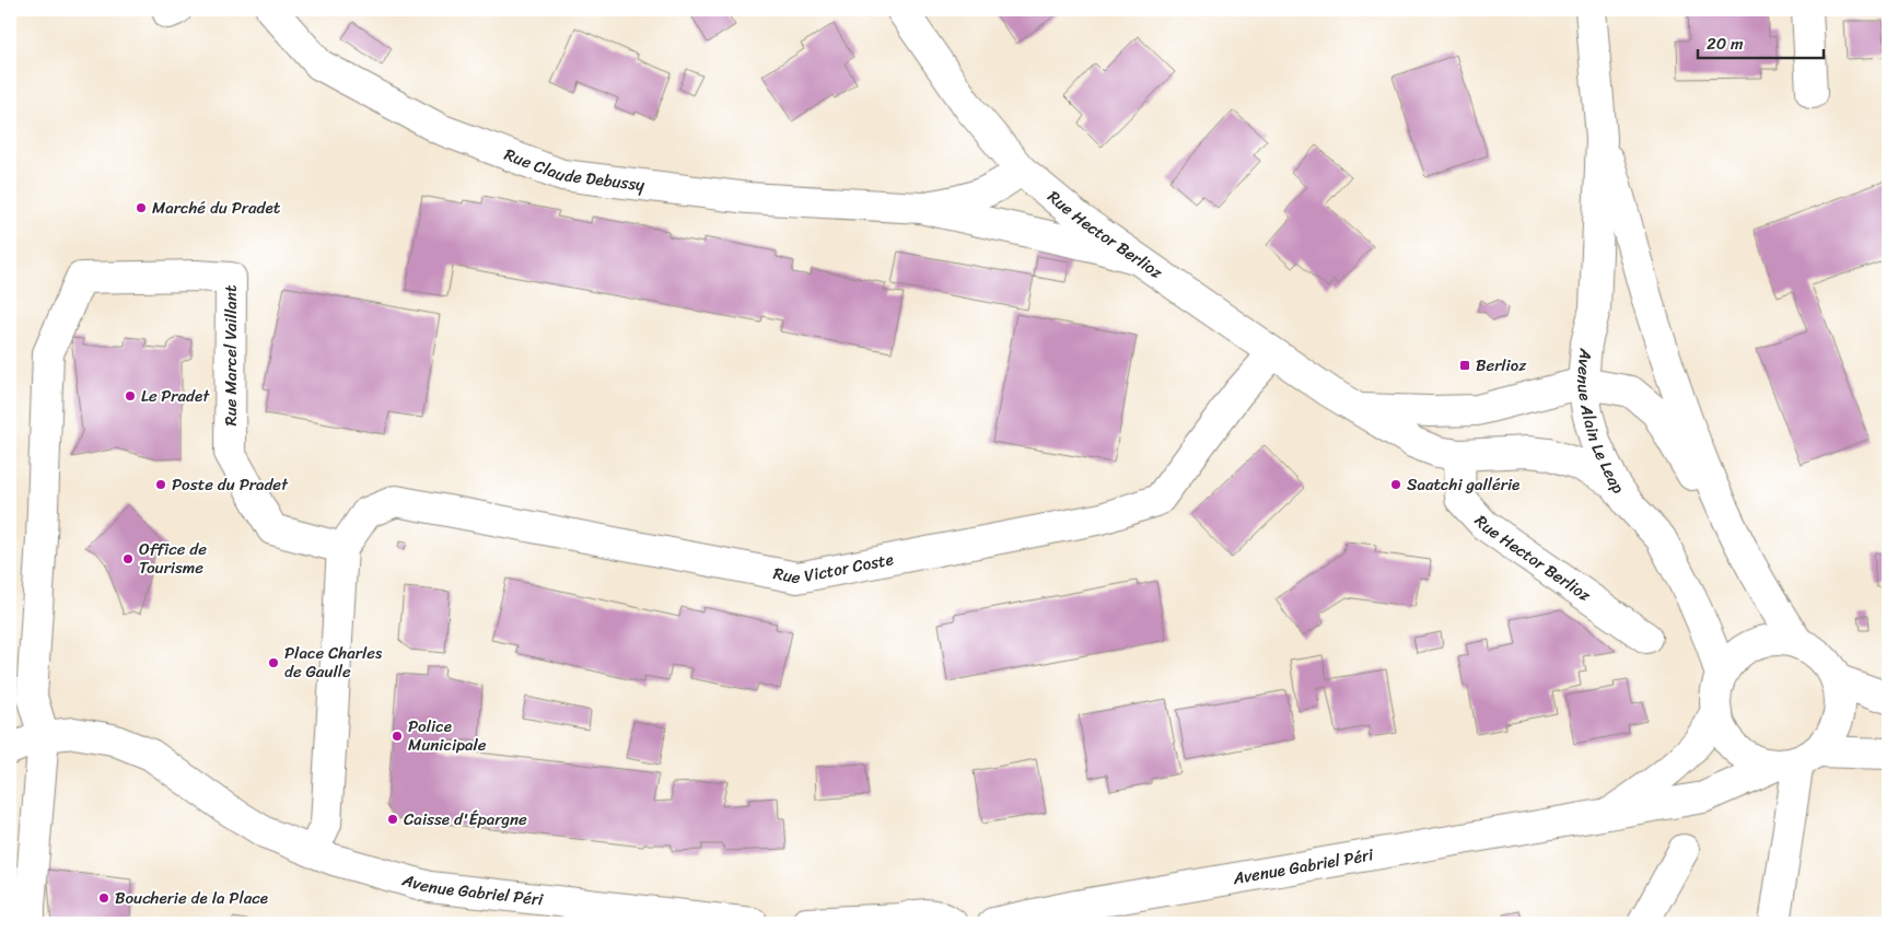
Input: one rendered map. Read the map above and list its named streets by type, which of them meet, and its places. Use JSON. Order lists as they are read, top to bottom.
{
  "streets": {
    "street": [
      "Rue Claude Debussy",
      "Rue Hector Berlioz",
      "Rue Marcel Vaillant",
      "Avenue Alain Le Leap",
      "Rue Victor Coste",
      "Avenue Gabriel Péri"
    ]
  },
  "crossings": [
    ["Rue Claude Debussy", "Rue Hector Berlioz"],
    ["Rue Hector Berlioz", "Avenue Alain Le Leap"],
    ["Rue Hector Berlioz", "Rue Victor Coste"],
    ["Rue Marcel Vaillant", "Rue Victor Coste"],
    ["Rue Marcel Vaillant", "Avenue Gabriel Péri"],
    ["Avenue Alain Le Leap", "Avenue Gabriel Péri"]
  ],
  "places": {
    "other": [
      "Marché du Pradet",
      "Le Pradet",
      "Poste du Pradet",
      "Saatchi gallérie",
      "Office de Tourisme",
      "Place Charles de Gaulle",
      "Police Municipale",
      "Caisse d'Épargne",
      "Boucherie de la Place"
    ],
    "transit": ["Berlioz"]
  },
  "scale_bar": "20 m"
}
